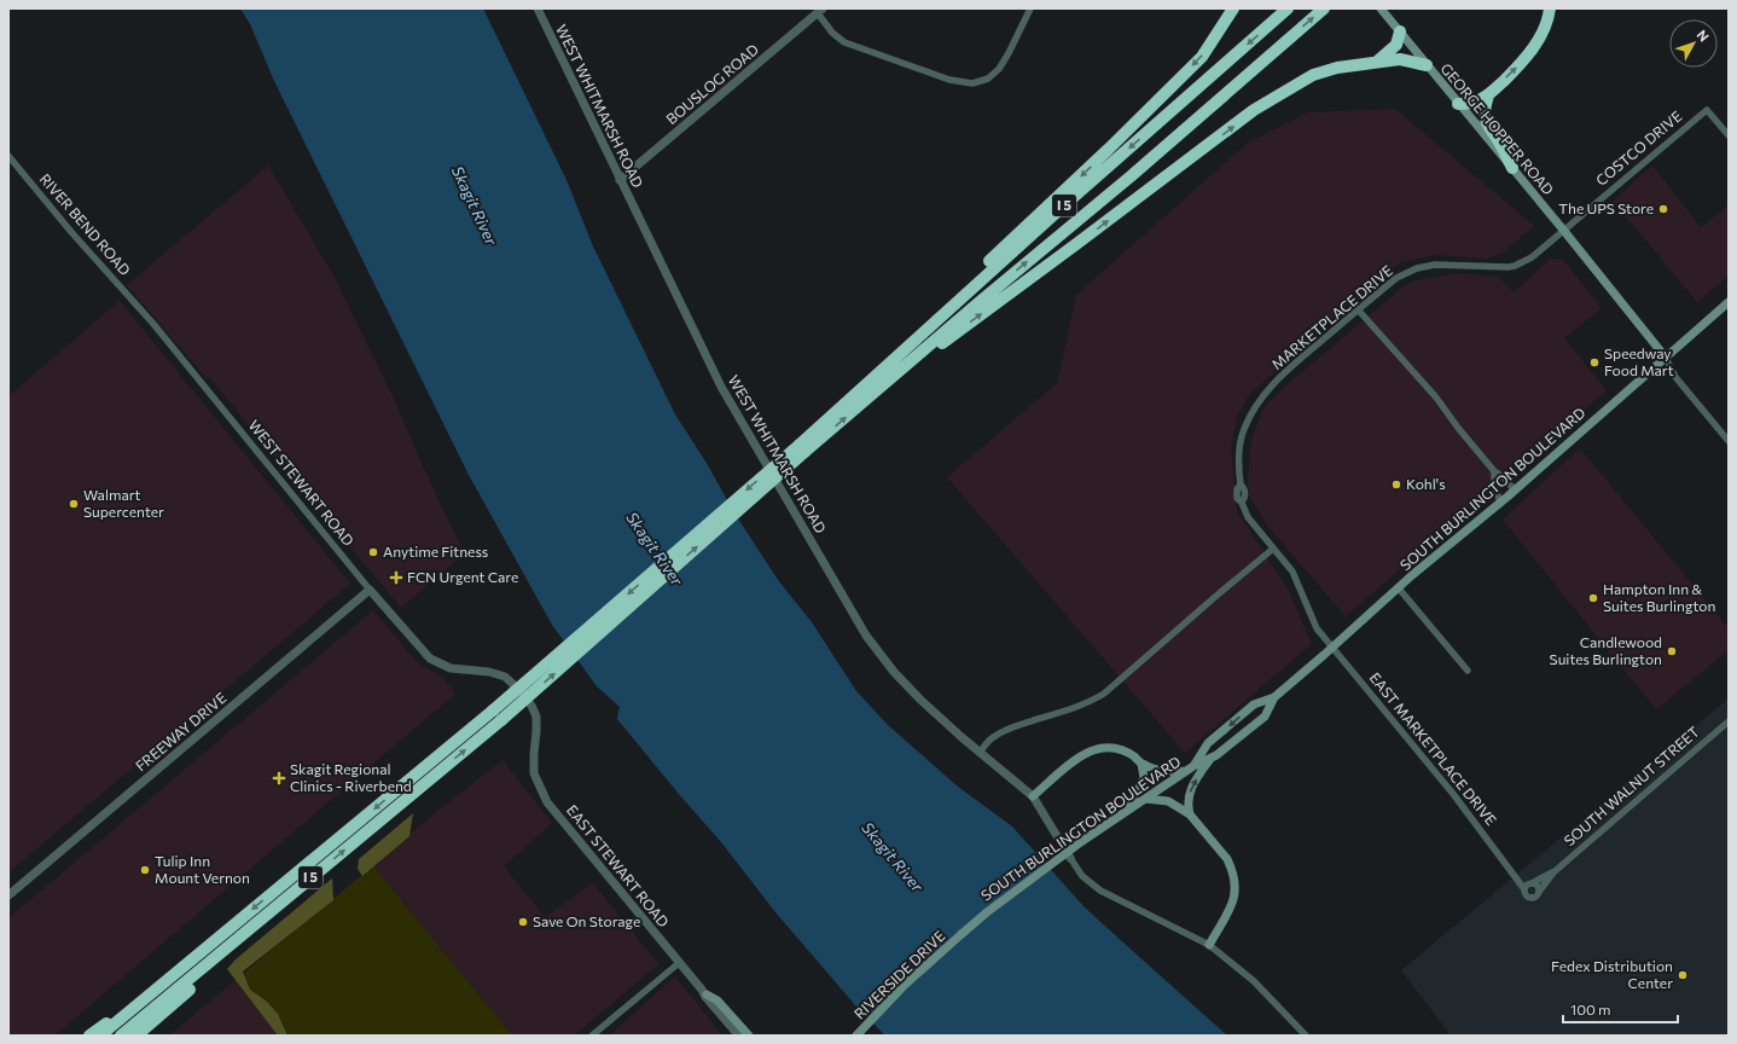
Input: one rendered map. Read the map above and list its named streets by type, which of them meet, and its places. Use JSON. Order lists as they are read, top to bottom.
{
  "streets": {
    "highway": ["I 5"],
    "main road": ["GEORGE HOPPER ROAD", "SOUTH BURLINGTON BOULEVARD", "RIVERSIDE DRIVE"],
    "street": [
      "BOUSLOG ROAD",
      "WEST WHITMARSH ROAD",
      "COSTCO DRIVE",
      "RIVER BEND ROAD",
      "MARKETPLACE DRIVE",
      "WEST STEWART ROAD",
      "FREEWAY DRIVE",
      "EAST MARKETPLACE DRIVE",
      "SOUTH WALNUT STREET",
      "EAST STEWART ROAD"
    ]
  },
  "crossings": [
    ["BOUSLOG ROAD", "WEST WHITMARSH ROAD"],
    ["GEORGE HOPPER ROAD", "COSTCO DRIVE"],
    ["GEORGE HOPPER ROAD", "MARKETPLACE DRIVE"],
    ["GEORGE HOPPER ROAD", "SOUTH BURLINGTON BOULEVARD"],
    ["COSTCO DRIVE", "MARKETPLACE DRIVE"],
    ["RIVER BEND ROAD", "WEST STEWART ROAD"],
    ["MARKETPLACE DRIVE", "EAST MARKETPLACE DRIVE"],
    ["WEST STEWART ROAD", "FREEWAY DRIVE"],
    ["WEST STEWART ROAD", "EAST STEWART ROAD"],
    ["SOUTH BURLINGTON BOULEVARD", "EAST MARKETPLACE DRIVE"],
    ["SOUTH BURLINGTON BOULEVARD", "RIVERSIDE DRIVE"],
    ["EAST MARKETPLACE DRIVE", "SOUTH WALNUT STREET"]
  ],
  "water": ["Skagit River"],
  "places": {
    "other": [
      "The UPS Store",
      "Speedway Food Mart",
      "Kohl's",
      "Walmart Supercenter",
      "Anytime Fitness",
      "Hampton Inn & Suites Burlington",
      "Candlewood Suites Burlington",
      "Tulip Inn Mount Vernon",
      "Save On Storage",
      "Fedex Distribution Center"
    ],
    "health": ["FCN Urgent Care", "Skagit Regional Clinics - Riverbend"]
  },
  "scale_bar": "100 m",
  "north": "top right"
}
